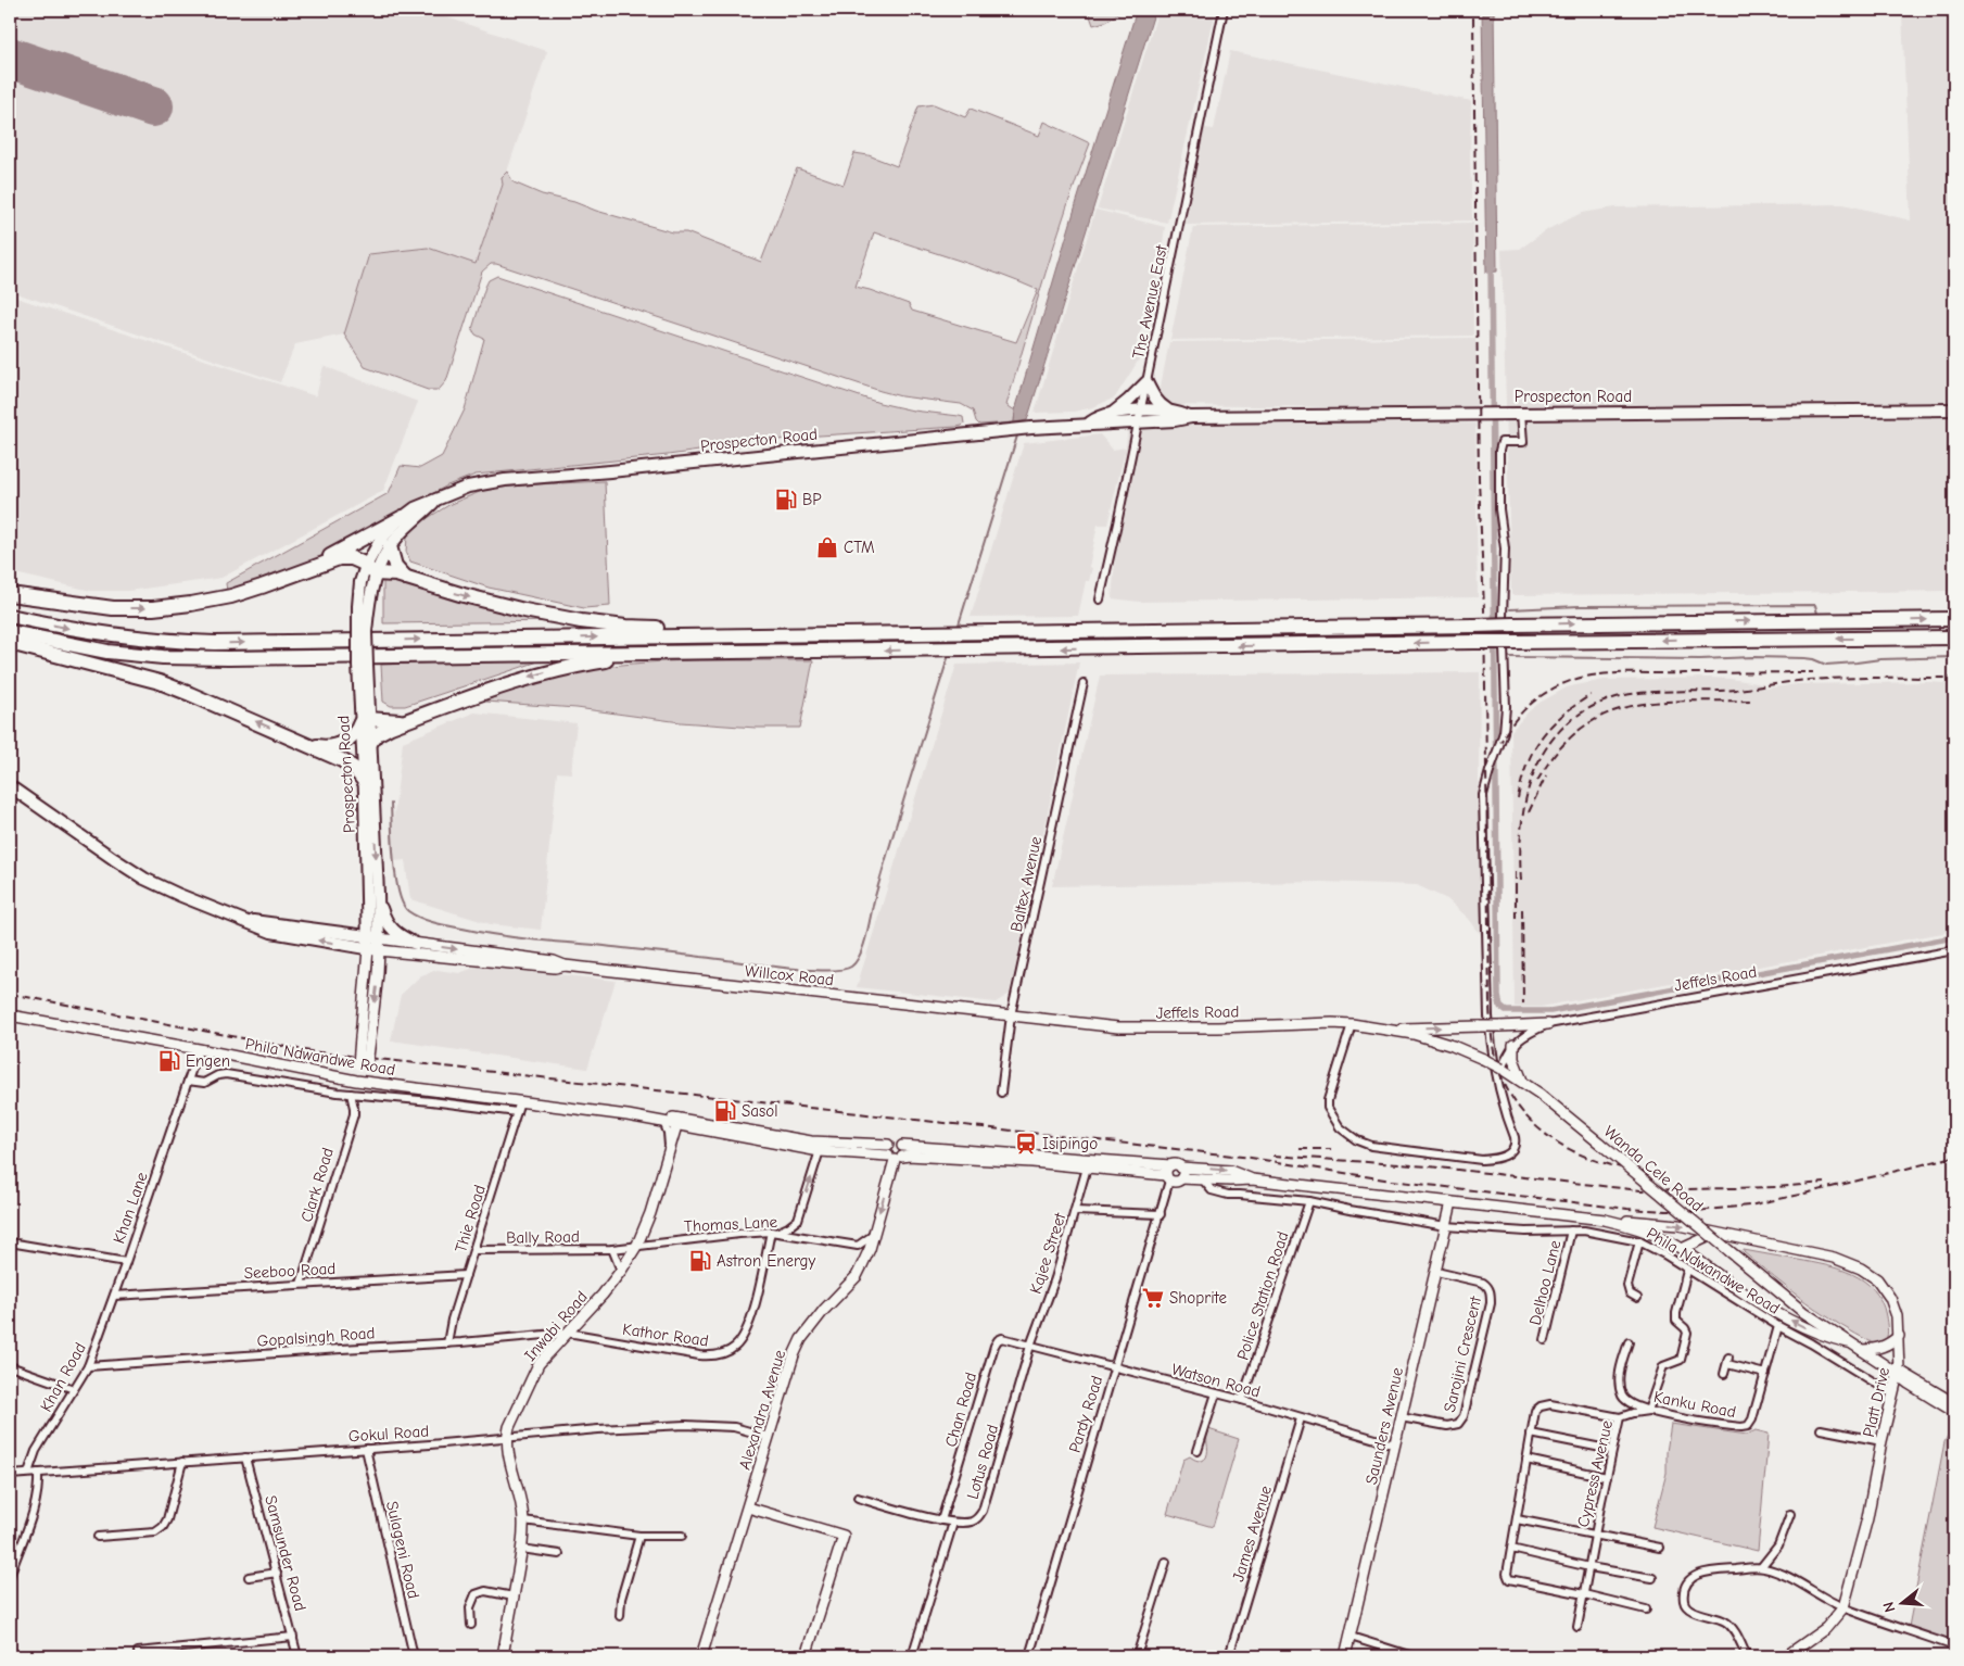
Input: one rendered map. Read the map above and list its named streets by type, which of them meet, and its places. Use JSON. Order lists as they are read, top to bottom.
{
  "streets": {
    "main road": ["Prospecton Road"],
    "street": [
      "The Avenue East",
      "Baltex Avenue",
      "Willcox Road",
      "Jeffels Road",
      "Phila Ndwandwe Road",
      "Wanda Cele Road",
      "Clark Road",
      "Khan Lane",
      "Thie Road",
      "Thomas Lane",
      "Bally Road",
      "Kajee Street",
      "Seeboo Road",
      "Delhoo Lane",
      "Police Station Road",
      "Inwabi Road",
      "Kathor Road",
      "Gopalsingh Road",
      "Sarojini Crescent",
      "Khan Road",
      "Watson Road",
      "Platt Drive",
      "Kanku Road",
      "Alexandra Avenue",
      "Chan Road",
      "Pardy Road",
      "Saunders Avenue",
      "Gokul Road",
      "Lotus Road",
      "Cypress Avenue",
      "James Avenue",
      "Sulageni Road",
      "Samsunder Road"
    ]
  },
  "crossings": [
    ["Prospecton Road", "Willcox Road"],
    ["Prospecton Road", "Phila Ndwandwe Road"],
    ["Baltex Avenue", "Willcox Road"],
    ["Baltex Avenue", "Jeffels Road"],
    ["Willcox Road", "Jeffels Road"],
    ["Jeffels Road", "Wanda Cele Road"],
    ["Phila Ndwandwe Road", "Wanda Cele Road"],
    ["Phila Ndwandwe Road", "Clark Road"],
    ["Phila Ndwandwe Road", "Khan Lane"],
    ["Phila Ndwandwe Road", "Thie Road"],
    ["Phila Ndwandwe Road", "Kajee Street"],
    ["Phila Ndwandwe Road", "Delhoo Lane"],
    ["Phila Ndwandwe Road", "Police Station Road"],
    ["Phila Ndwandwe Road", "Inwabi Road"],
    ["Phila Ndwandwe Road", "Platt Drive"],
    ["Phila Ndwandwe Road", "Alexandra Avenue"],
    ["Phila Ndwandwe Road", "Pardy Road"],
    ["Phila Ndwandwe Road", "Saunders Avenue"],
    ["Wanda Cele Road", "Platt Drive"],
    ["Clark Road", "Seeboo Road"],
    ["Khan Lane", "Khan Road"],
    ["Thie Road", "Bally Road"],
    ["Thie Road", "Seeboo Road"],
    ["Thie Road", "Gopalsingh Road"],
    ["Thomas Lane", "Bally Road"],
    ["Thomas Lane", "Inwabi Road"],
    ["Thomas Lane", "Kathor Road"],
    ["Bally Road", "Inwabi Road"],
    ["Kajee Street", "Watson Road"],
    ["Kajee Street", "Chan Road"],
    ["Kajee Street", "Lotus Road"],
    ["Seeboo Road", "Khan Road"],
    ["Police Station Road", "Watson Road"],
    ["Inwabi Road", "Kathor Road"],
    ["Inwabi Road", "Gopalsingh Road"],
    ["Inwabi Road", "Gokul Road"],
    ["Kathor Road", "Gopalsingh Road"],
    ["Gopalsingh Road", "Khan Road"],
    ["Sarojini Crescent", "Saunders Avenue"],
    ["Khan Road", "Gokul Road"],
    ["Watson Road", "Chan Road"],
    ["Watson Road", "Pardy Road"],
    ["Watson Road", "Saunders Avenue"],
    ["Watson Road", "Lotus Road"],
    ["Watson Road", "James Avenue"],
    ["Kanku Road", "Cypress Avenue"],
    ["Alexandra Avenue", "Gokul Road"],
    ["Chan Road", "Lotus Road"],
    ["Gokul Road", "Sulageni Road"],
    ["Gokul Road", "Samsunder Road"]
  ],
  "places": {
    "fuel station": [
      "BP",
      "Engen",
      "Sasol",
      "Astron Energy"
    ],
    "shop": ["CTM"],
    "station": ["Isipingo"],
    "supermarket": ["Shoprite"]
  },
  "north": "left"
}
